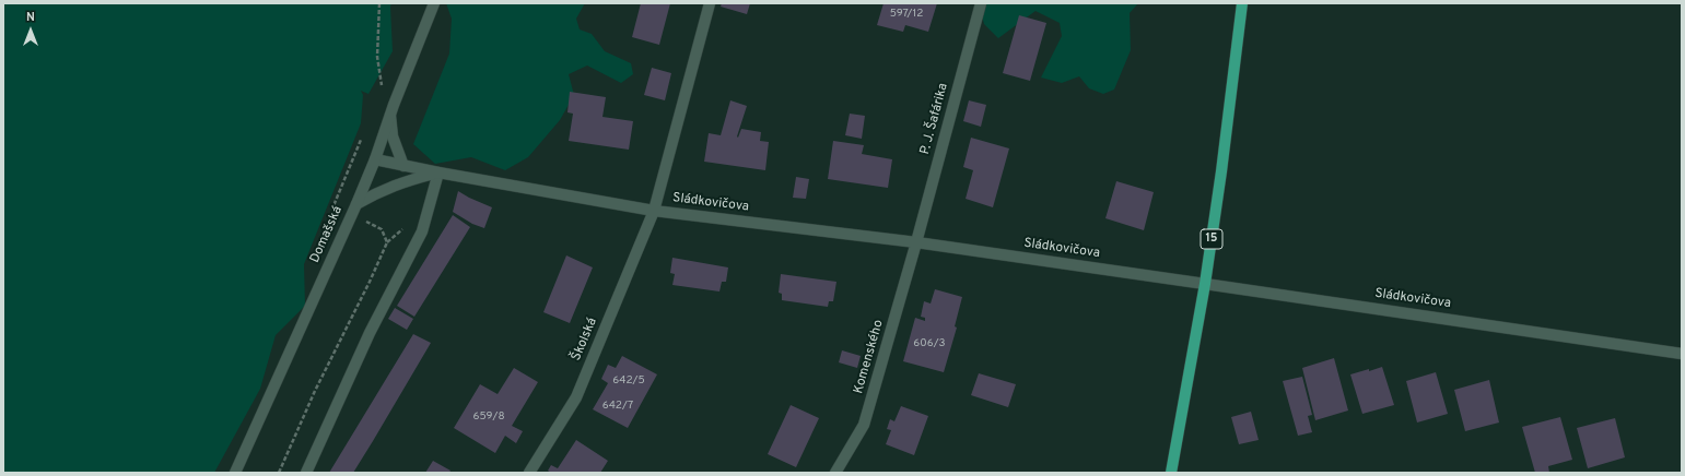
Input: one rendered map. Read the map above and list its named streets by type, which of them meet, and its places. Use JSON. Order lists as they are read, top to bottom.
{
  "streets": {
    "main road": ["15"],
    "street": [
      "P. J. Šafárika",
      "Sládkovičova",
      "Domašská",
      "Školská",
      "Komenského"
    ]
  },
  "crossings": [
    ["P. J. Šafárika", "Sládkovičova"],
    ["P. J. Šafárika", "Komenského"],
    ["Sládkovičova", "Domašská"],
    ["Sládkovičova", "15"],
    ["Sládkovičova", "Školská"],
    ["Sládkovičova", "Komenského"]
  ],
  "house_numbers": [
    "597/12",
    "606/3",
    "642/5",
    "642/7",
    "659/8"
  ],
  "north": "top"
}
